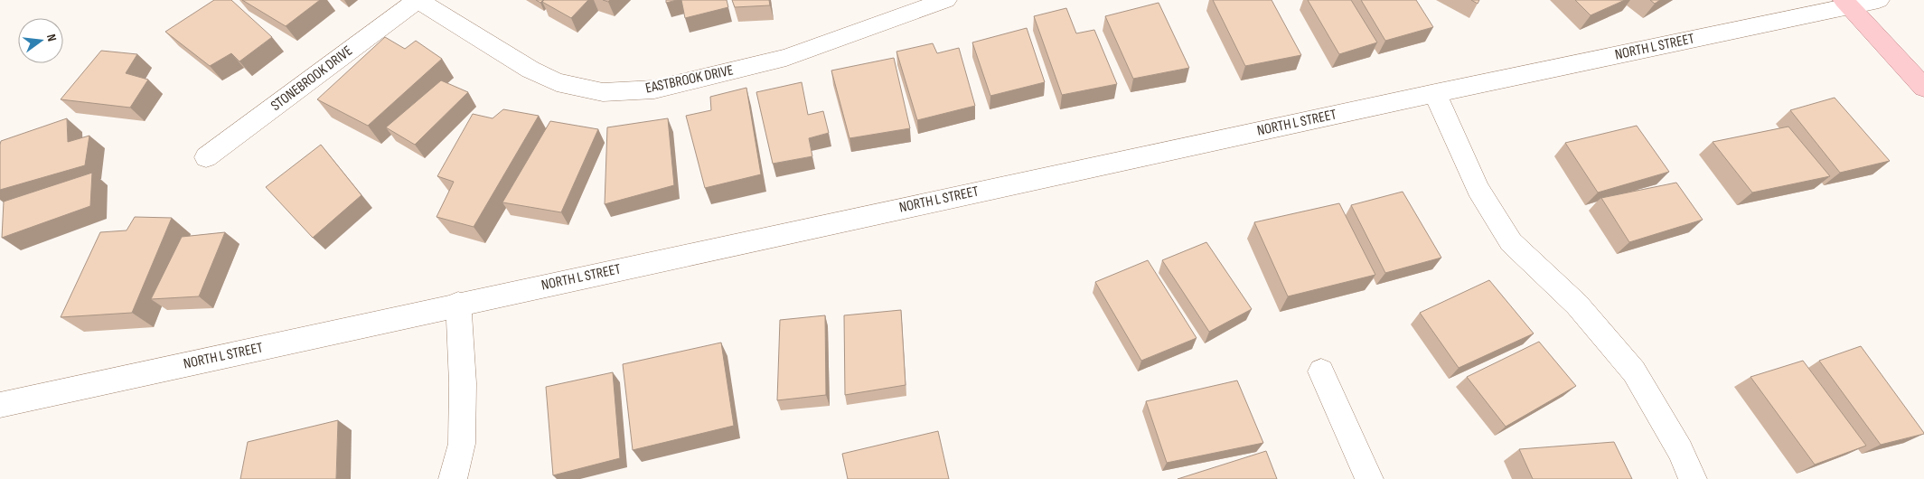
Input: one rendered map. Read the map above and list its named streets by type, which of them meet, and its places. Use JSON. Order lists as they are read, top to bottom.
{
  "streets": {
    "street": ["NORTH L STREET", "STONEBROOK DRIVE", "EASTBROOK DRIVE"]
  },
  "crossings": [
    ["STONEBROOK DRIVE", "EASTBROOK DRIVE"]
  ],
  "north": "right"
}
